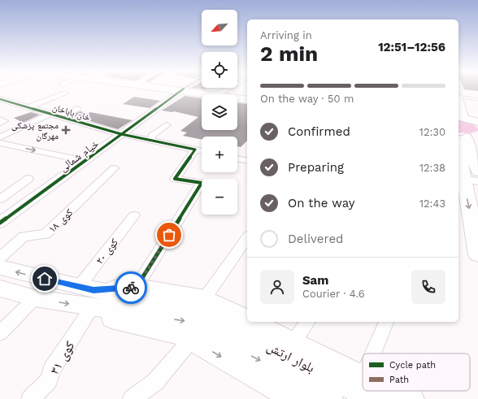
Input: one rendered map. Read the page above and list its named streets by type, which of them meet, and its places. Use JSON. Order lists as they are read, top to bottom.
{
  "streets": {
    "main road": ["بلوار ارتش"],
    "street": [
      "خان باباخان",
      "خیام شمالی",
      "کوی ۱۸",
      "کوی ۲۰",
      "کوی ۳۱"
    ]
  },
  "crossings": [
    ["خان باباخان", "خیام شمالی"],
    ["کوی ۲۰", "کوی ۳۱"]
  ],
  "places": {
    "health": ["مجتمع پزشکی مهرگان"]
  },
  "legend": ["Cycle path", "Path"],
  "north": "bottom left",
  "page": {
    "map_buttons": ["+", "−"],
    "heading": ["2 min", "Arriving in", "12:51–12:56"],
    "panel": ["Sam", "Courier · 4.6"],
    "bar": "On the way · 50 m",
    "list": [
      ["Confirmed", "12:30"],
      ["Preparing", "12:38"],
      ["On the way", "12:43"],
      "Delivered"
    ]
  }
}
